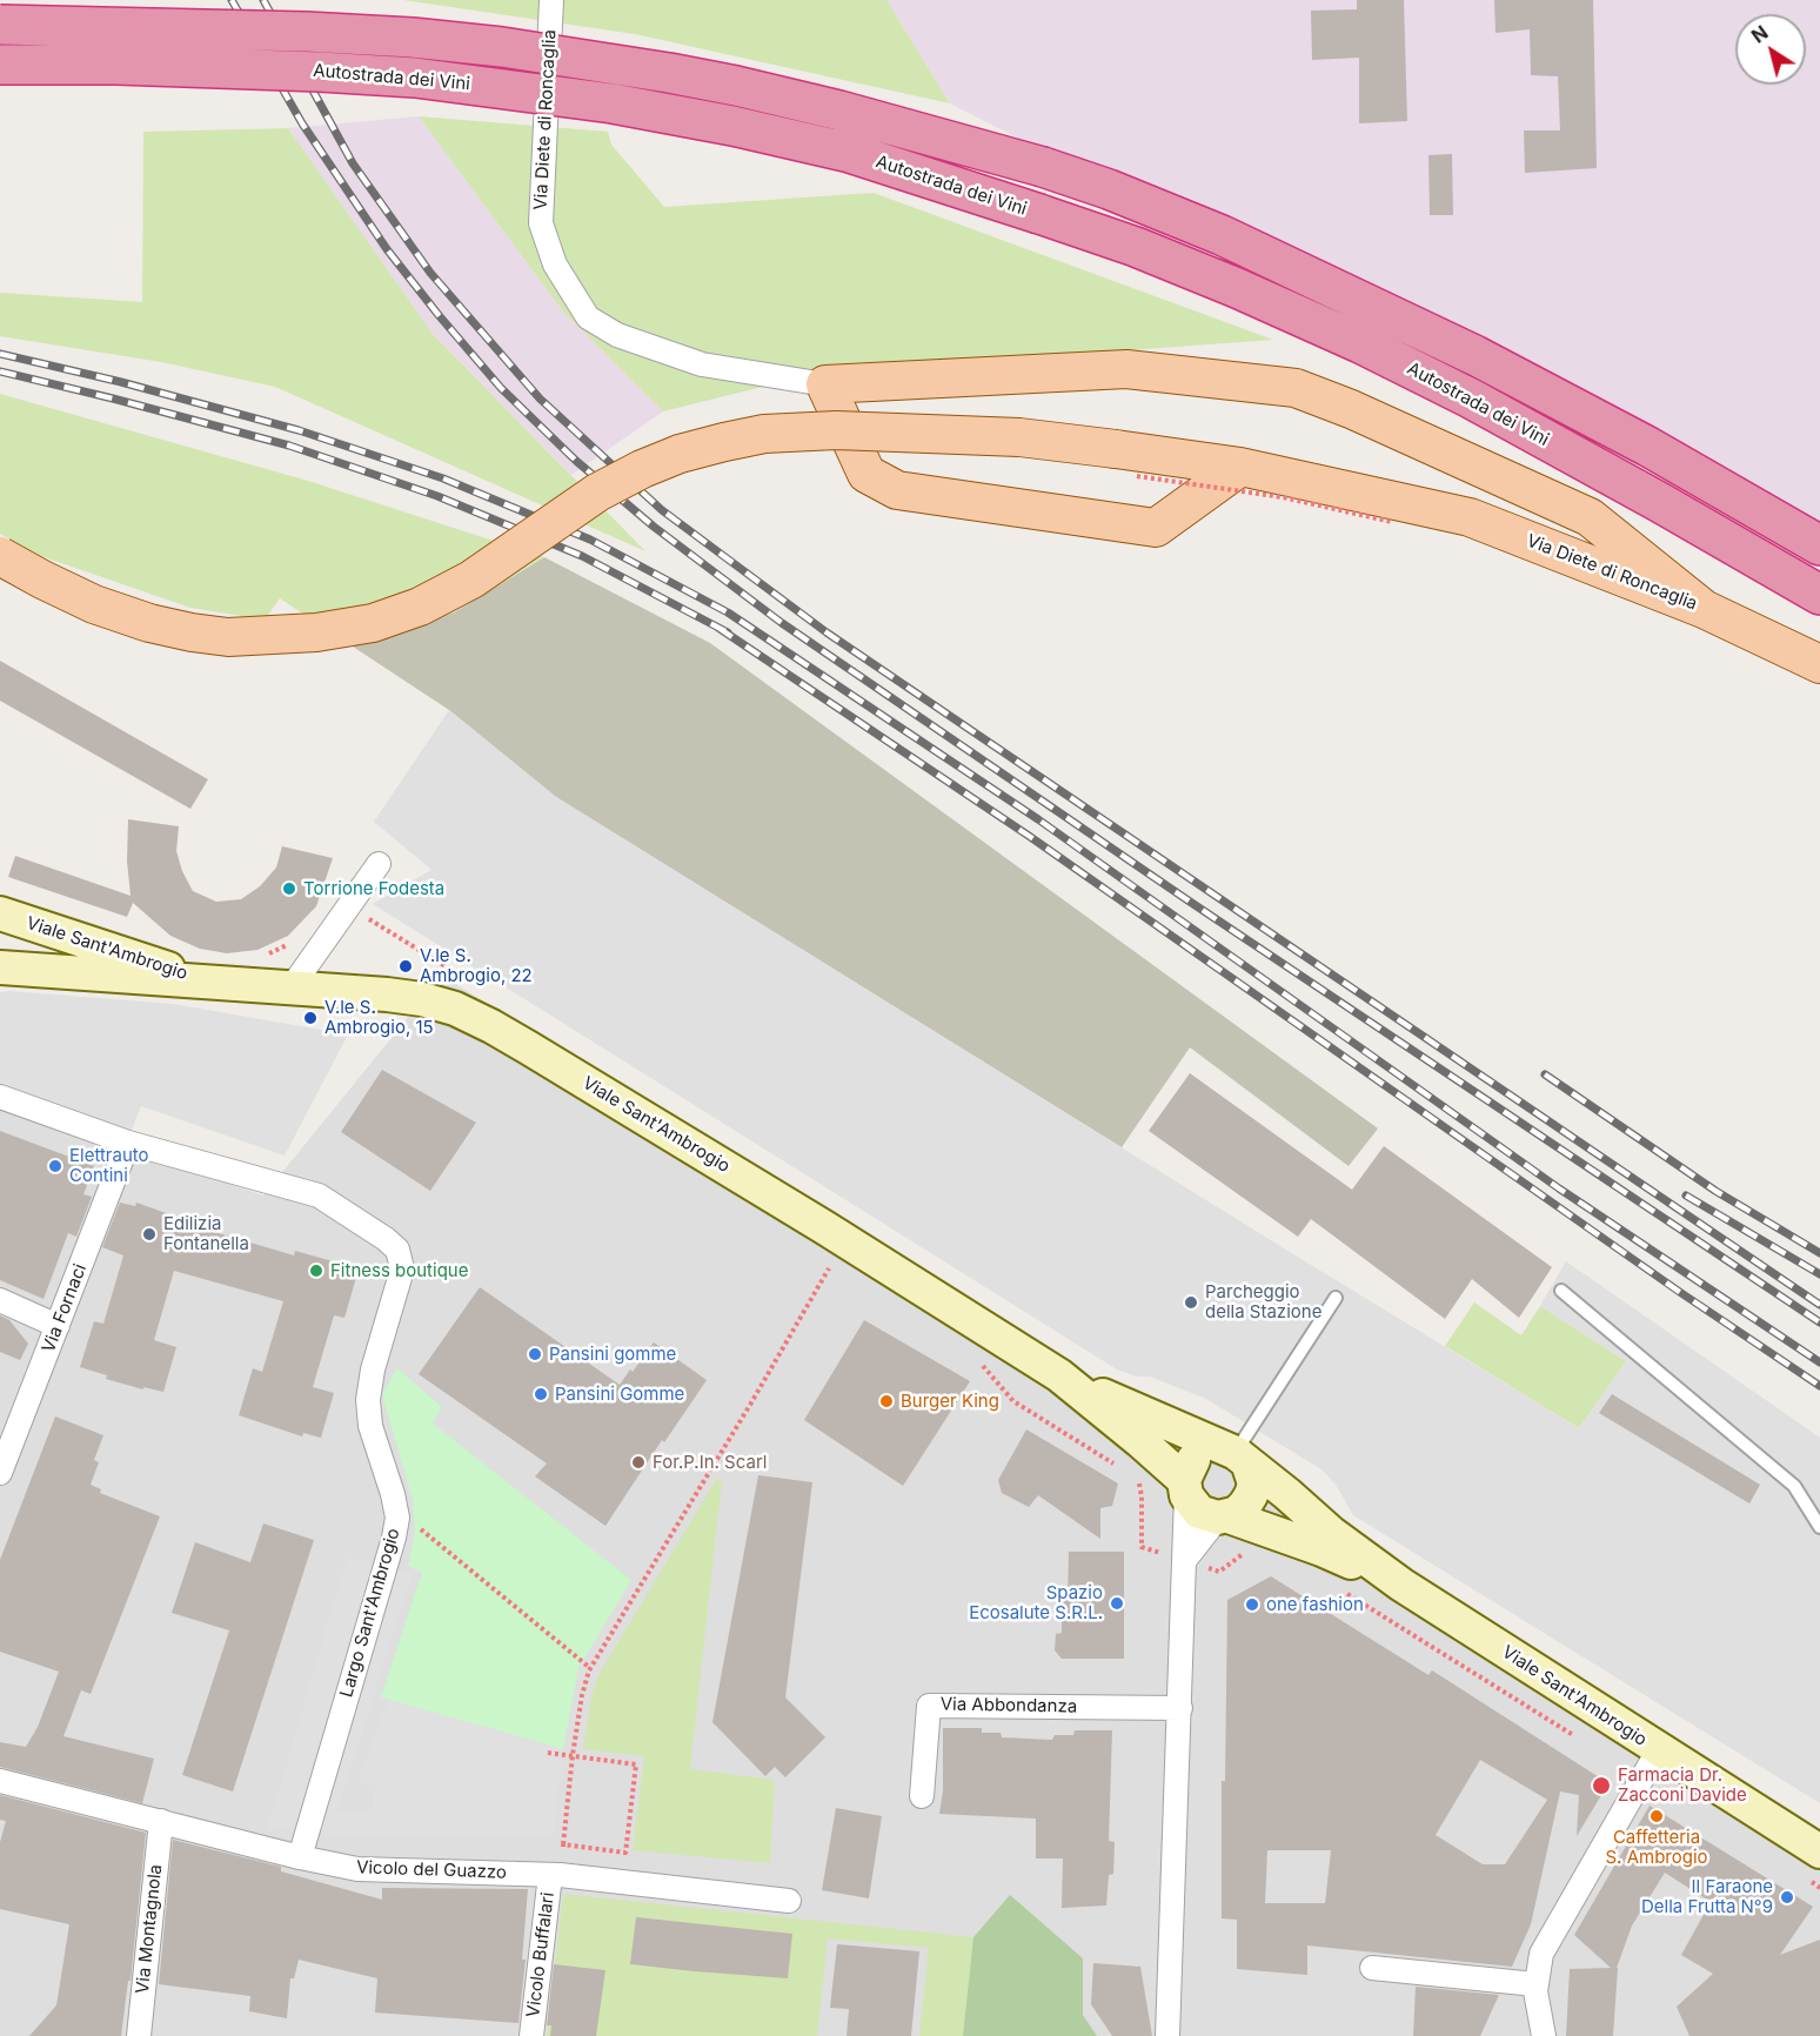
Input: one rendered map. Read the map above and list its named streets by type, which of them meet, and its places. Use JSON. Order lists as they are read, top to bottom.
{
  "streets": {
    "highway": ["Autostrada dei Vini"],
    "main road": ["Via Diete di Roncaglia", "Viale Sant'Ambrogio"],
    "street": [
      "Via Fornaci",
      "Largo Sant'Ambrogio",
      "Via Abbondanza",
      "Vicolo del Guazzo",
      "Via Montagnola",
      "Vicolo Buffalari"
    ]
  },
  "crossings": [
    ["Via Fornaci", "Largo Sant'Ambrogio"],
    ["Largo Sant'Ambrogio", "Vicolo del Guazzo"],
    ["Vicolo del Guazzo", "Via Montagnola"],
    ["Vicolo del Guazzo", "Vicolo Buffalari"]
  ],
  "places": [
    "Torrione Fodesta",
    "V.le S. Ambrogio, 22",
    "V.le S. Ambrogio, 15",
    "Elettrauto Contini",
    "Edilizia Fontanella",
    "Fitness boutique",
    "Parcheggio della Stazione",
    "Pansini gomme",
    "Pansini Gomme",
    "Burger King",
    "For.P.In. Scarl",
    "Spazio Ecosalute S.R.L.",
    "one fashion",
    "Farmacia Dr. Zacconi Davide",
    "Caffetteria S. Ambrogio",
    "Il Faraone Della Frutta N°9"
  ],
  "north": "top left"
}
